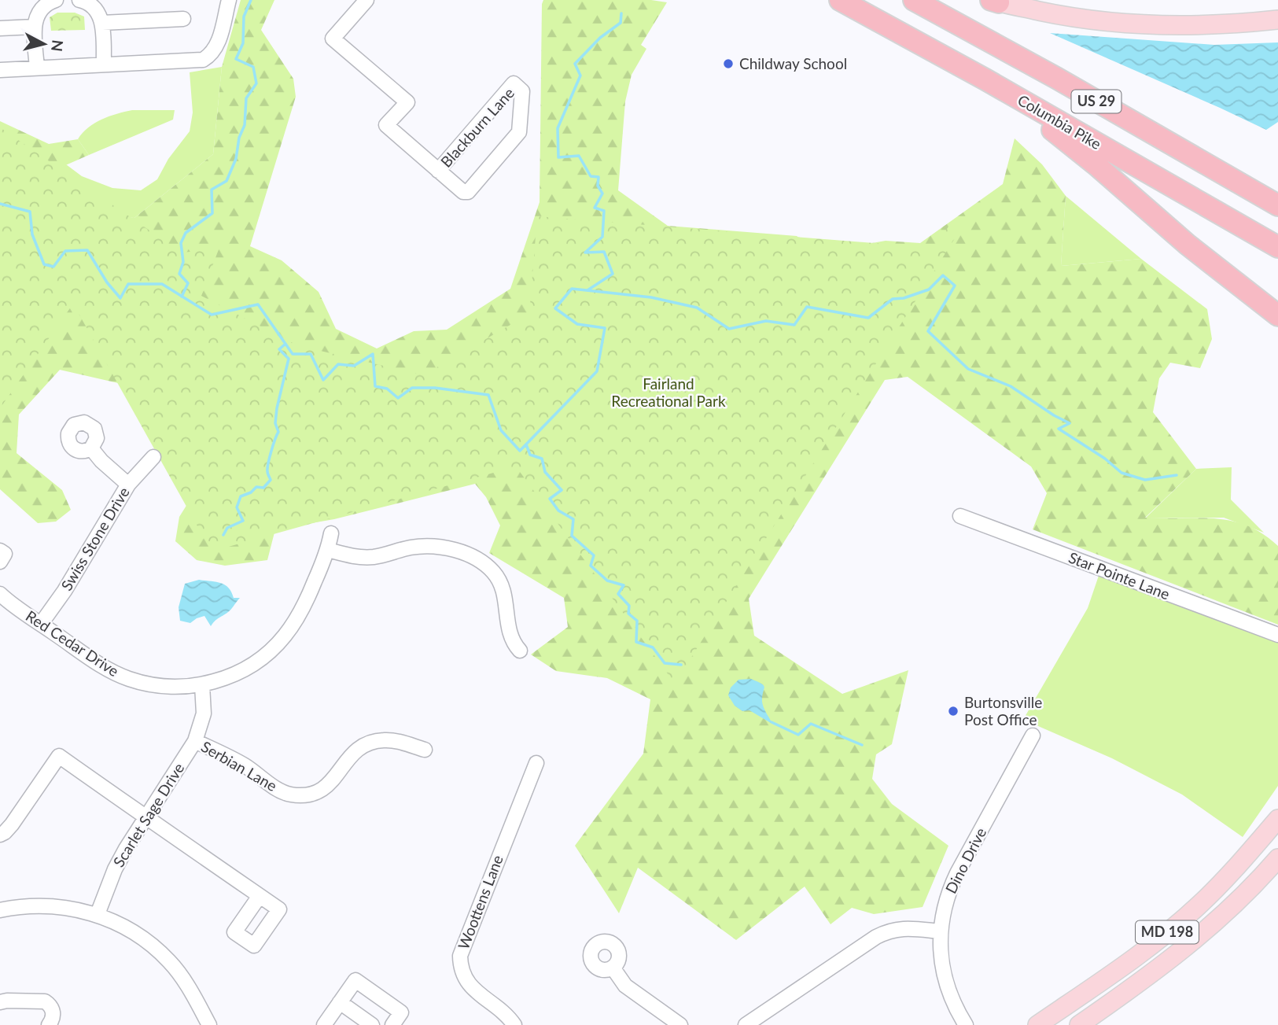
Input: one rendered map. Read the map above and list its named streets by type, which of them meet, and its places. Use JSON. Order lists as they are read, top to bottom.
{
  "streets": {
    "highway": ["US 29", "Columbia Pike"],
    "main road": ["MD 198"],
    "street": [
      "Blackburn Lane",
      "Swiss Stone Drive",
      "Star Pointe Lane",
      "Red Cedar Drive",
      "Serbian Lane",
      "Scarlet Sage Drive",
      "Dino Drive",
      "Woottens Lane"
    ]
  },
  "crossings": [
    ["Swiss Stone Drive", "Red Cedar Drive"],
    ["Red Cedar Drive", "Scarlet Sage Drive"],
    ["Serbian Lane", "Scarlet Sage Drive"]
  ],
  "parks": ["Fairland Recreational Park"],
  "places": ["Childway School", "Burtonsville Post Office"],
  "north": "right"
}
